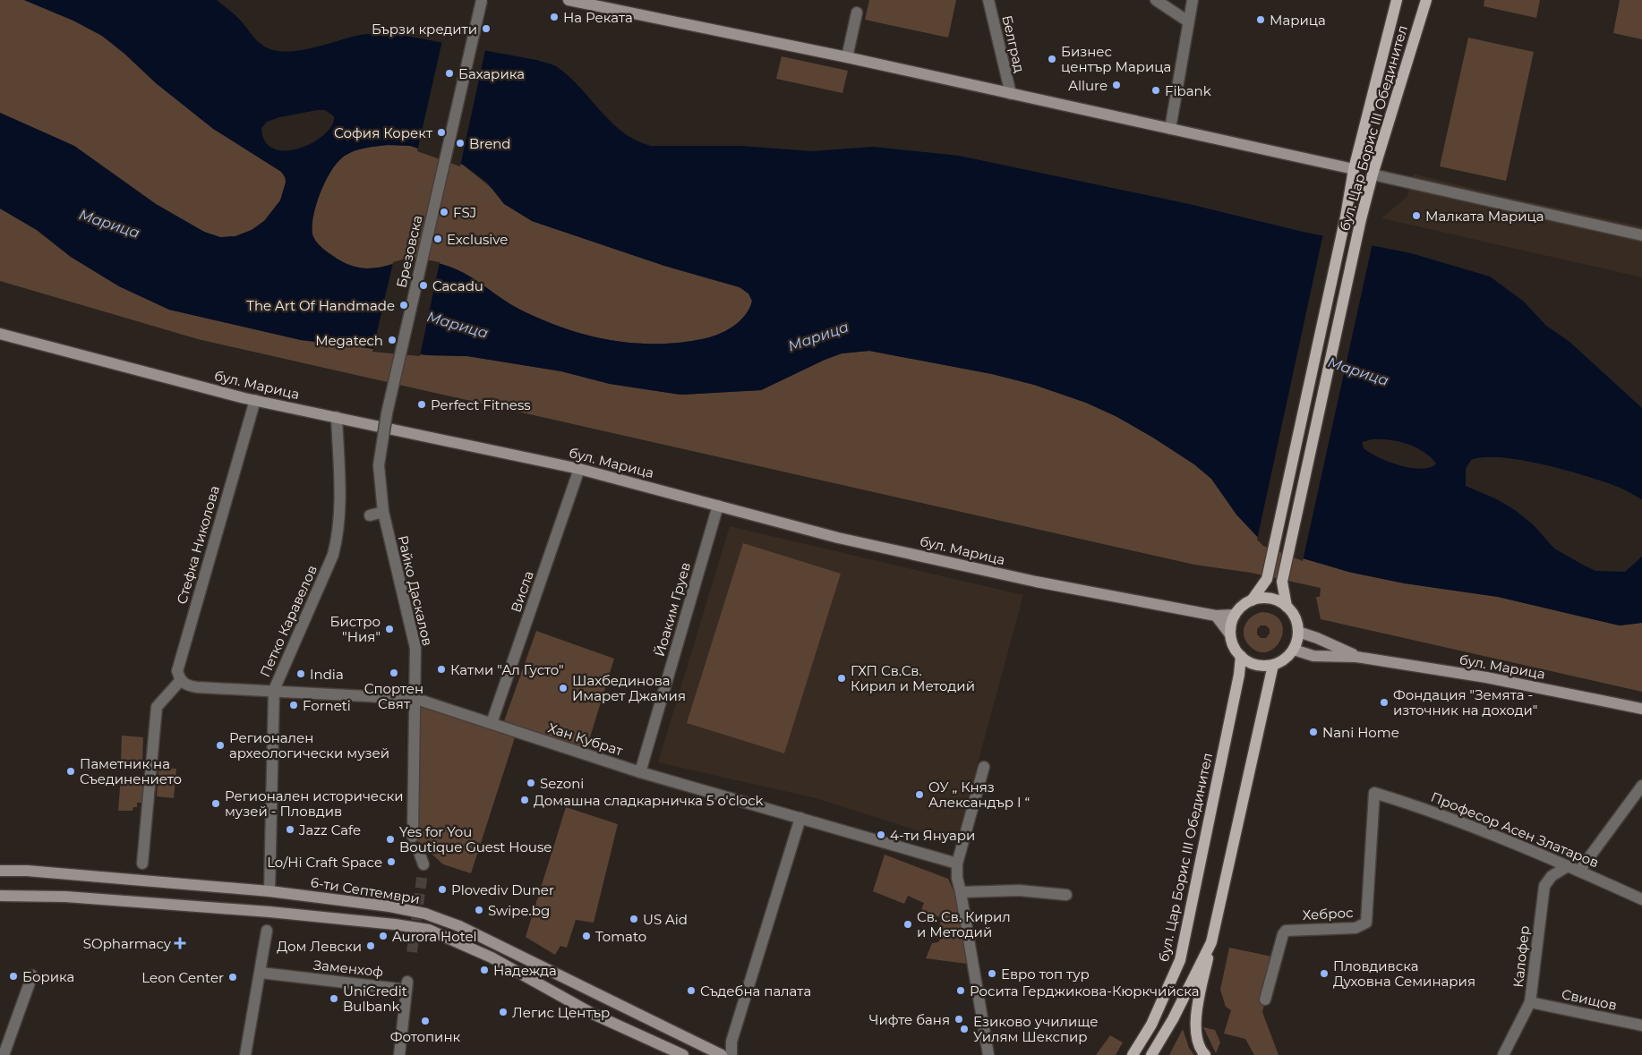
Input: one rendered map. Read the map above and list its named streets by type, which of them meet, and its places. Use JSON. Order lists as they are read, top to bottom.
{
  "streets": {
    "main road": ["бул. Цар Борис III Обединител"],
    "street": [
      "Белград",
      "Брезовска",
      "бул. Марица",
      "Стефка Николова",
      "Райко Даскалов",
      "Висла",
      "Йоаким Груев",
      "Петко Каравелов",
      "Хан Кубрат",
      "Професор Асен Златаров",
      "6-ти Септември",
      "Хеброс",
      "Калофер",
      "Заменхоф",
      "Свищов"
    ]
  },
  "crossings": [
    ["бул. Цар Борис III Обединител", "бул. Марица"],
    ["Брезовска", "Райко Даскалов"],
    ["бул. Марица", "Стефка Николова"],
    ["бул. Марица", "Висла"],
    ["бул. Марица", "Йоаким Груев"],
    ["бул. Марица", "Петко Каравелов"],
    ["Стефка Николова", "Хан Кубрат"],
    ["Райко Даскалов", "Хан Кубрат"],
    ["Висла", "Хан Кубрат"],
    ["Йоаким Груев", "Хан Кубрат"],
    ["Петко Каравелов", "Хан Кубрат"],
    ["Петко Каравелов", "6-ти Септември"],
    ["Професор Асен Златаров", "Хеброс"],
    ["Професор Асен Златаров", "Калофер"],
    ["Калофер", "Свищов"]
  ],
  "water": ["Марица"],
  "places": {
    "other": [
      "На Реката",
      "Марица",
      "Бързи кредити",
      "Бизнес център Марица",
      "Бахарика",
      "Allure",
      "Fibank",
      "София Корект",
      "Brend",
      "FSJ",
      "Малката Марица",
      "Exclusive",
      "Cacadu",
      "The Art Of Handmade",
      "Megatech",
      "Perfect Fitness",
      "Бистро \"Ния\"",
      "Катми \"Ал Густо\"",
      "Спортен Свят",
      "India",
      "ГХП Св.Св. Кирил и Методий",
      "Шахбединова Имарет Джамия",
      "Фондация \"Земята - източник на доходи\"",
      "Forneti",
      "Nani Home",
      "Регионален археологически музей",
      "Паметник на Съединението",
      "Sezoni",
      "ОУ „ Княз Александър I “",
      "Домашна сладкарничка 5 o'clock",
      "Регионален исторически музей - Пловдив",
      "Jazz Cafe",
      "4-ти Януари",
      "Yes for You Boutique Guest House",
      "Lo/Hi Craft Space",
      "Plovediv Duner",
      "Swipe.bg",
      "US Aid",
      "Св. Св. Кирил и Методий",
      "Aurora Hotel",
      "Tomato",
      "Дом Левски",
      "Надежда",
      "Евро топ тур",
      "Пловдивска Духовна Семинария",
      "Борика",
      "Leon Center",
      "Съдебна палата",
      "Росита Герджикова-Кюркчийска",
      "UniCredit Bulbank",
      "Легис Център",
      "Чифте баня",
      "Фотопинк",
      "Езиково училище Уилям Шекспир"
    ],
    "health": ["SOpharmacy"]
  }
}
